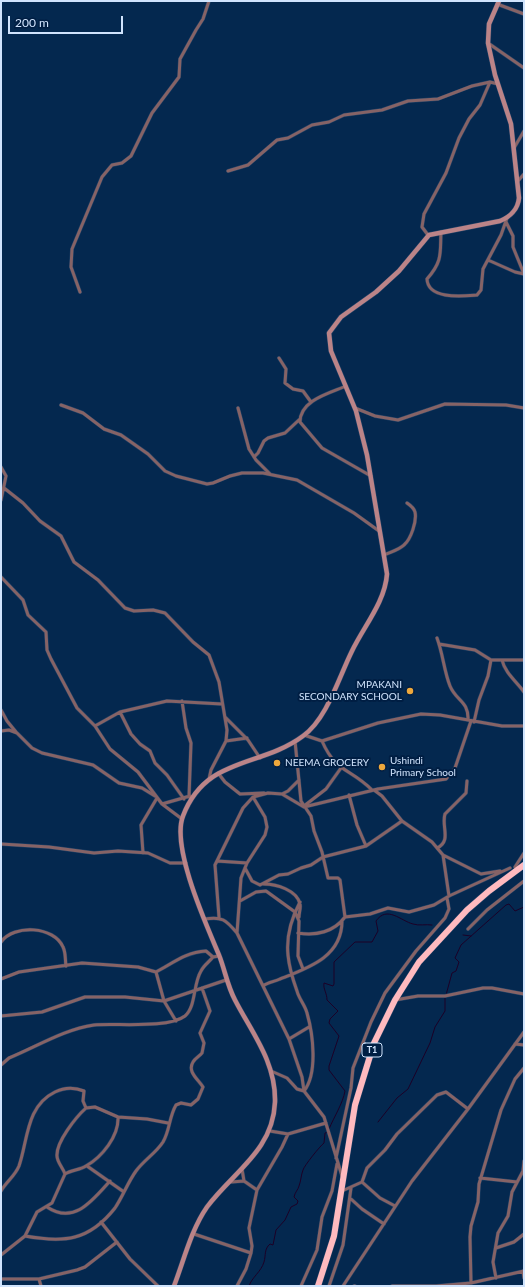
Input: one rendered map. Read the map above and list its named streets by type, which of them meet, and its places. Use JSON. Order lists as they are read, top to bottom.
{
  "streets": {
    "highway": ["T1"]
  },
  "places": ["MPAKANI SECONDARY SCHOOL", "NEEMA GROCERY", "Ushindi Primary School"],
  "scale_bar": "200 m"
}
